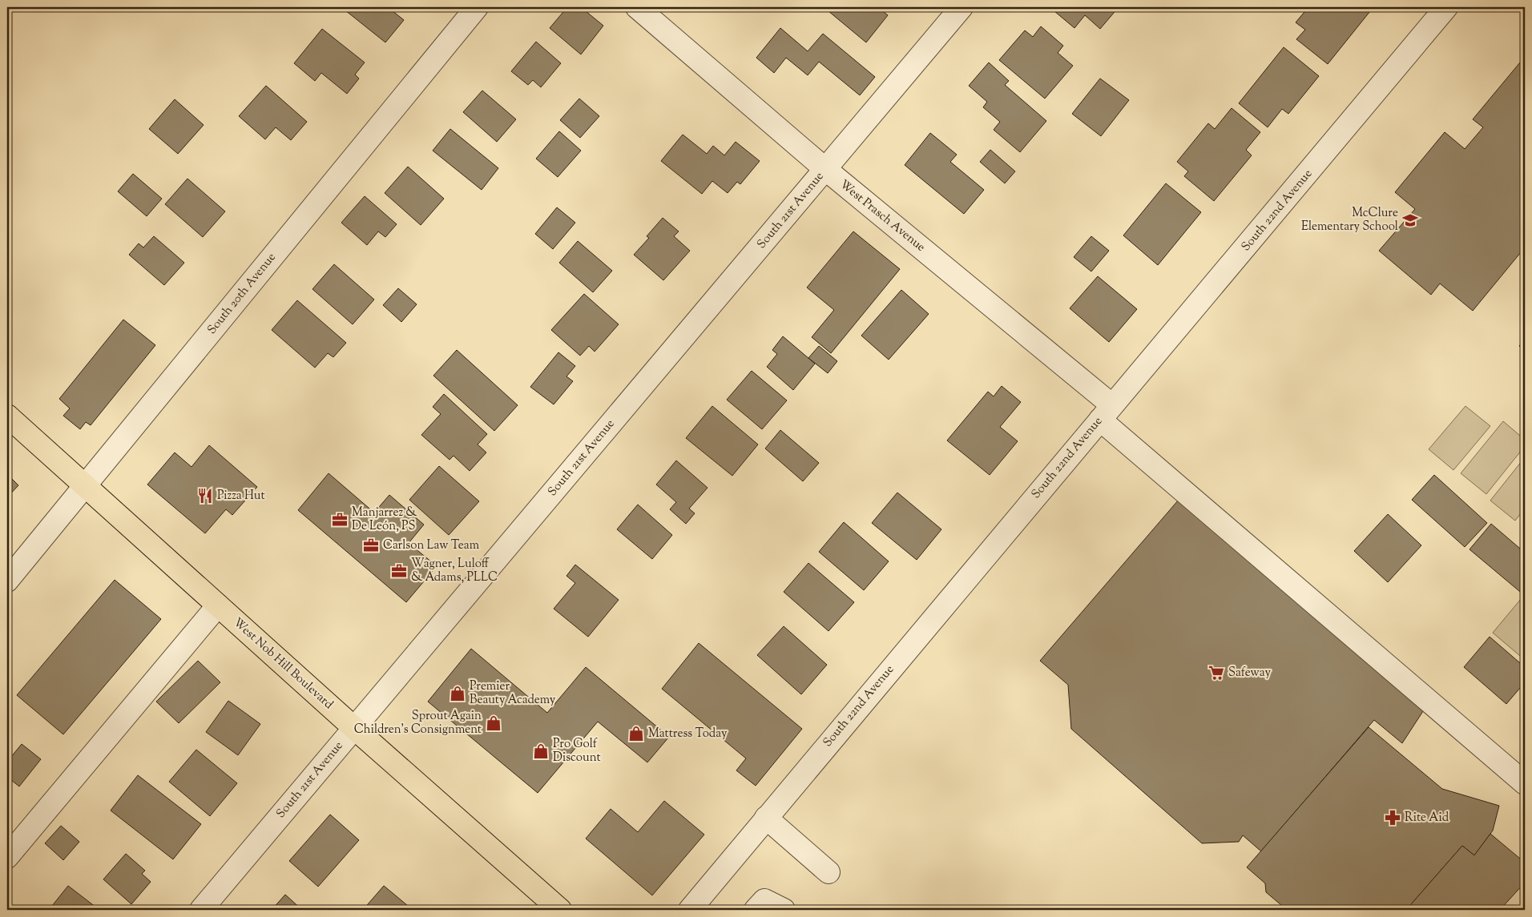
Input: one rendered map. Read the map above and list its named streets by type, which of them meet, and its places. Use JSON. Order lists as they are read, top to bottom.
{
  "streets": {
    "main road": ["West Nob Hill Boulevard"],
    "street": [
      "South 21st Avenue",
      "South 22nd Avenue",
      "West Prasch Avenue",
      "South 20th Avenue"
    ]
  },
  "crossings": [
    ["South 21st Avenue", "West Prasch Avenue"],
    ["South 21st Avenue", "West Nob Hill Boulevard"],
    ["South 22nd Avenue", "West Prasch Avenue"],
    ["South 20th Avenue", "West Nob Hill Boulevard"]
  ],
  "places": {
    "school or university": ["McClure Elementary School"],
    "restaurant": ["Pizza Hut"],
    "office": ["Manjarrez & De León, PS", "Carlson Law Team", "Wagner, Luloff & Adams, PLLC"],
    "supermarket": ["Safeway"],
    "shop": [
      "Premier Beauty Academy",
      "Sprout Again Children's Consignment",
      "Mattress Today",
      "Pro Golf Discount"
    ],
    "pharmacy": ["Rite Aid"]
  }
}
